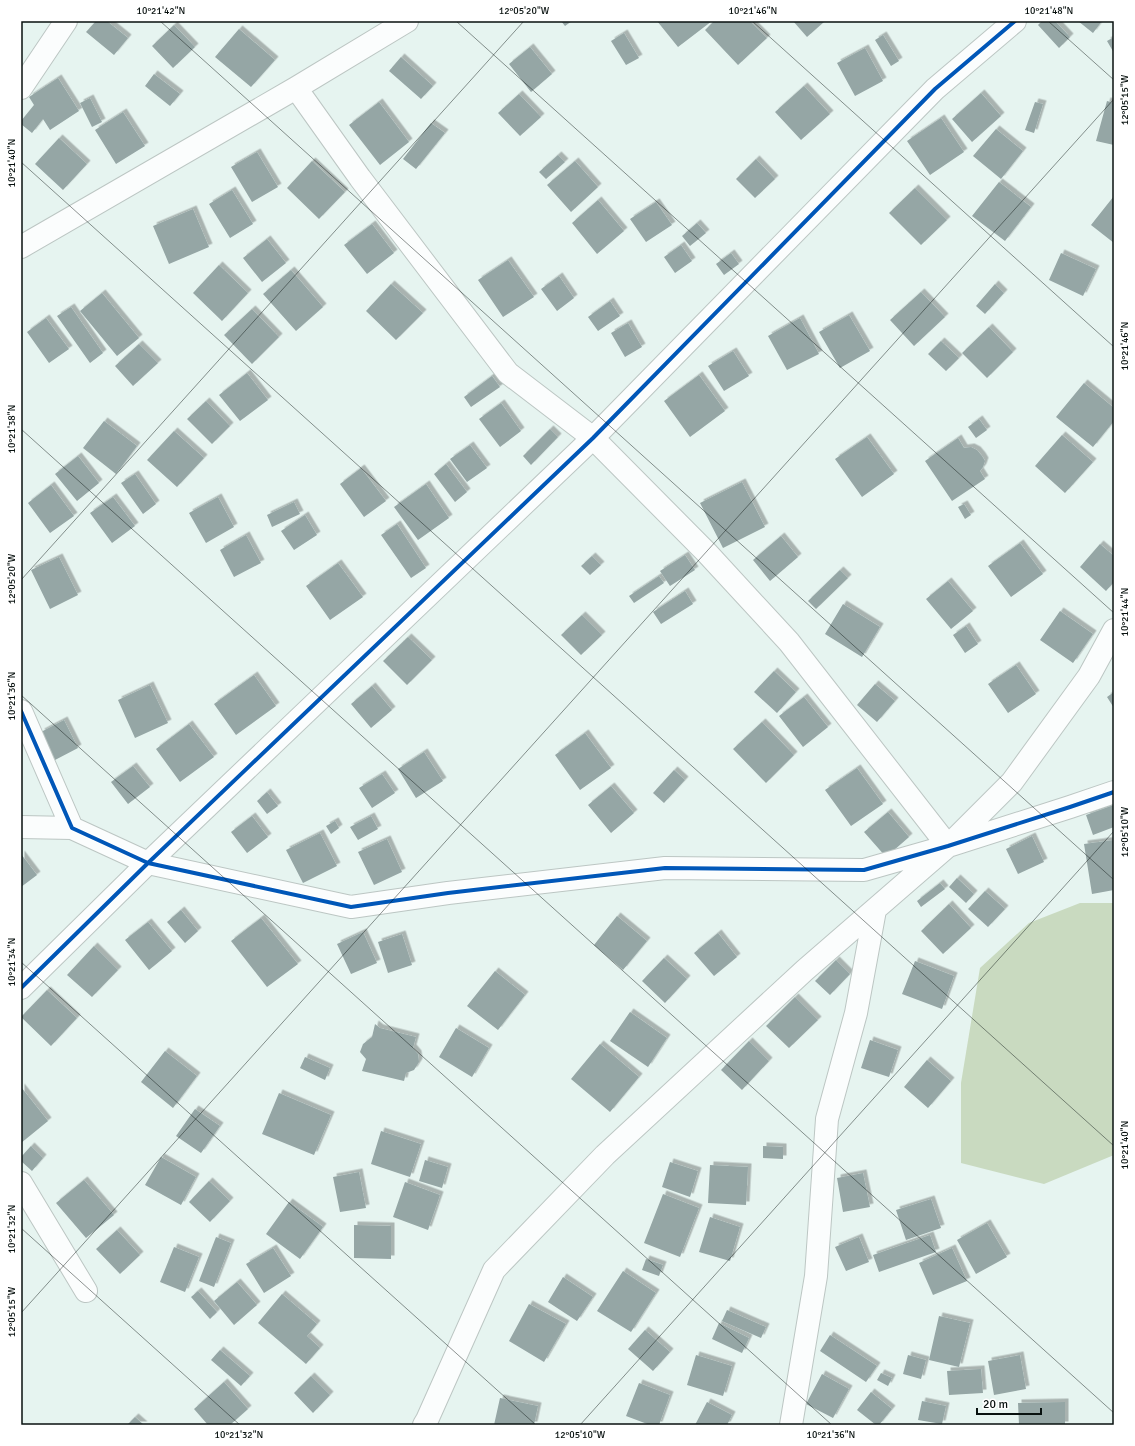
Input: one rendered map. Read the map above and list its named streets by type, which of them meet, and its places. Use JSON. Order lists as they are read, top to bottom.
{
  "scale_bar": "20 m",
  "coordinates": [
    "10°21'42\"N",
    "12°05'20\"W",
    "10°21'46\"N",
    "10°21'48\"N",
    "12°05'15\"W",
    "10°21'40\"N",
    "10°21'38\"N",
    "10°21'44\"N",
    "10°21'36\"N",
    "12°05'10\"W",
    "10°21'34\"N",
    "10°21'32\"N"
  ]
}
